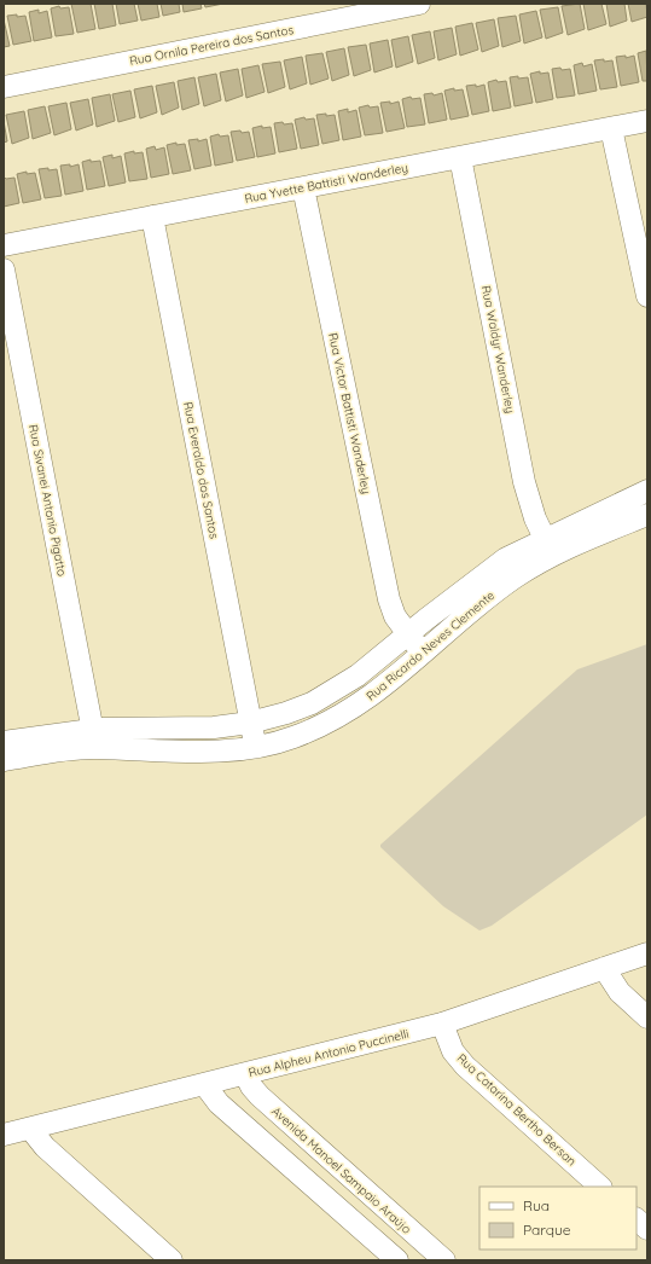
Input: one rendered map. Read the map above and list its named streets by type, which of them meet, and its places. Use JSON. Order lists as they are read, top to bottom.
{
  "streets": {
    "street": [
      "Rua Ornila Pereira dos Santos",
      "Rua Yvette Battisti Wanderley",
      "Rua Waldyr Wanderley",
      "Rua Victor Battisti Wanderley",
      "Rua Everaldo dos Santos",
      "Rua Sivanei Antonio Pigatto",
      "Rua Ricardo Neves Clemente",
      "Rua Alpheu Antonio Puccinelli",
      "Rua Catarina Bertho Bersan",
      "Avenida Manoel Sampaio Araújo"
    ]
  },
  "crossings": [
    ["Rua Yvette Battisti Wanderley", "Rua Waldyr Wanderley"],
    ["Rua Yvette Battisti Wanderley", "Rua Victor Battisti Wanderley"],
    ["Rua Yvette Battisti Wanderley", "Rua Everaldo dos Santos"],
    ["Rua Waldyr Wanderley", "Rua Ricardo Neves Clemente"],
    ["Rua Victor Battisti Wanderley", "Rua Ricardo Neves Clemente"],
    ["Rua Everaldo dos Santos", "Rua Ricardo Neves Clemente"],
    ["Rua Sivanei Antonio Pigatto", "Rua Ricardo Neves Clemente"],
    ["Rua Alpheu Antonio Puccinelli", "Rua Catarina Bertho Bersan"],
    ["Rua Alpheu Antonio Puccinelli", "Avenida Manoel Sampaio Araújo"]
  ],
  "legend": ["Rua", "Parque"]
}
